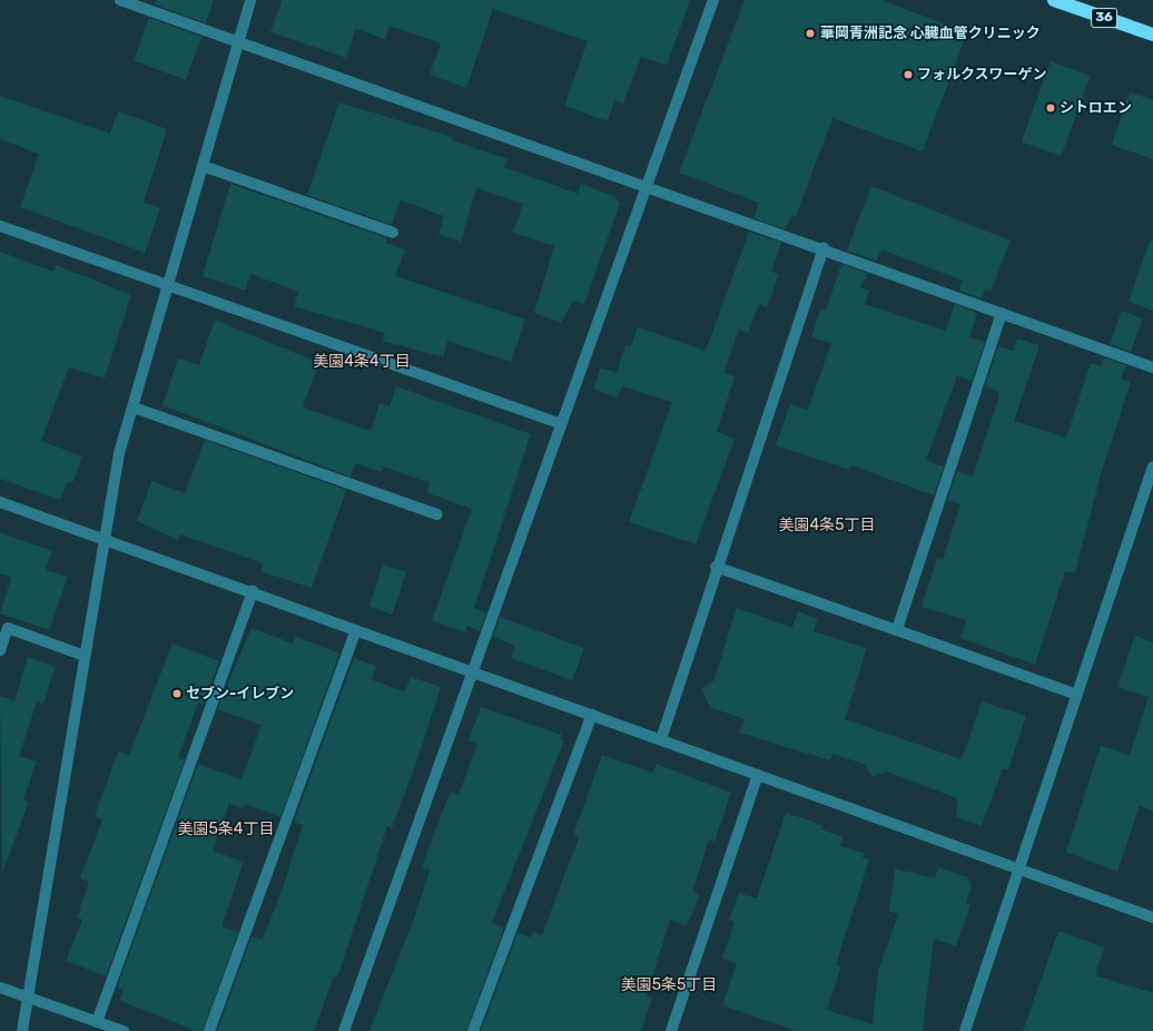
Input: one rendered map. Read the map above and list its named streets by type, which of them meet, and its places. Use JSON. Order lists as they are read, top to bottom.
{
  "streets": {
    "highway": ["36"]
  },
  "districts": [
    "美園4条4丁目",
    "美園4条5丁目",
    "美園5条4丁目",
    "美園5条5丁目"
  ],
  "places": [
    "華岡青洲記念 心臓血管クリニック",
    "フォルクスワーゲン",
    "シトロエン",
    "セブン-イレブン"
  ]
}
